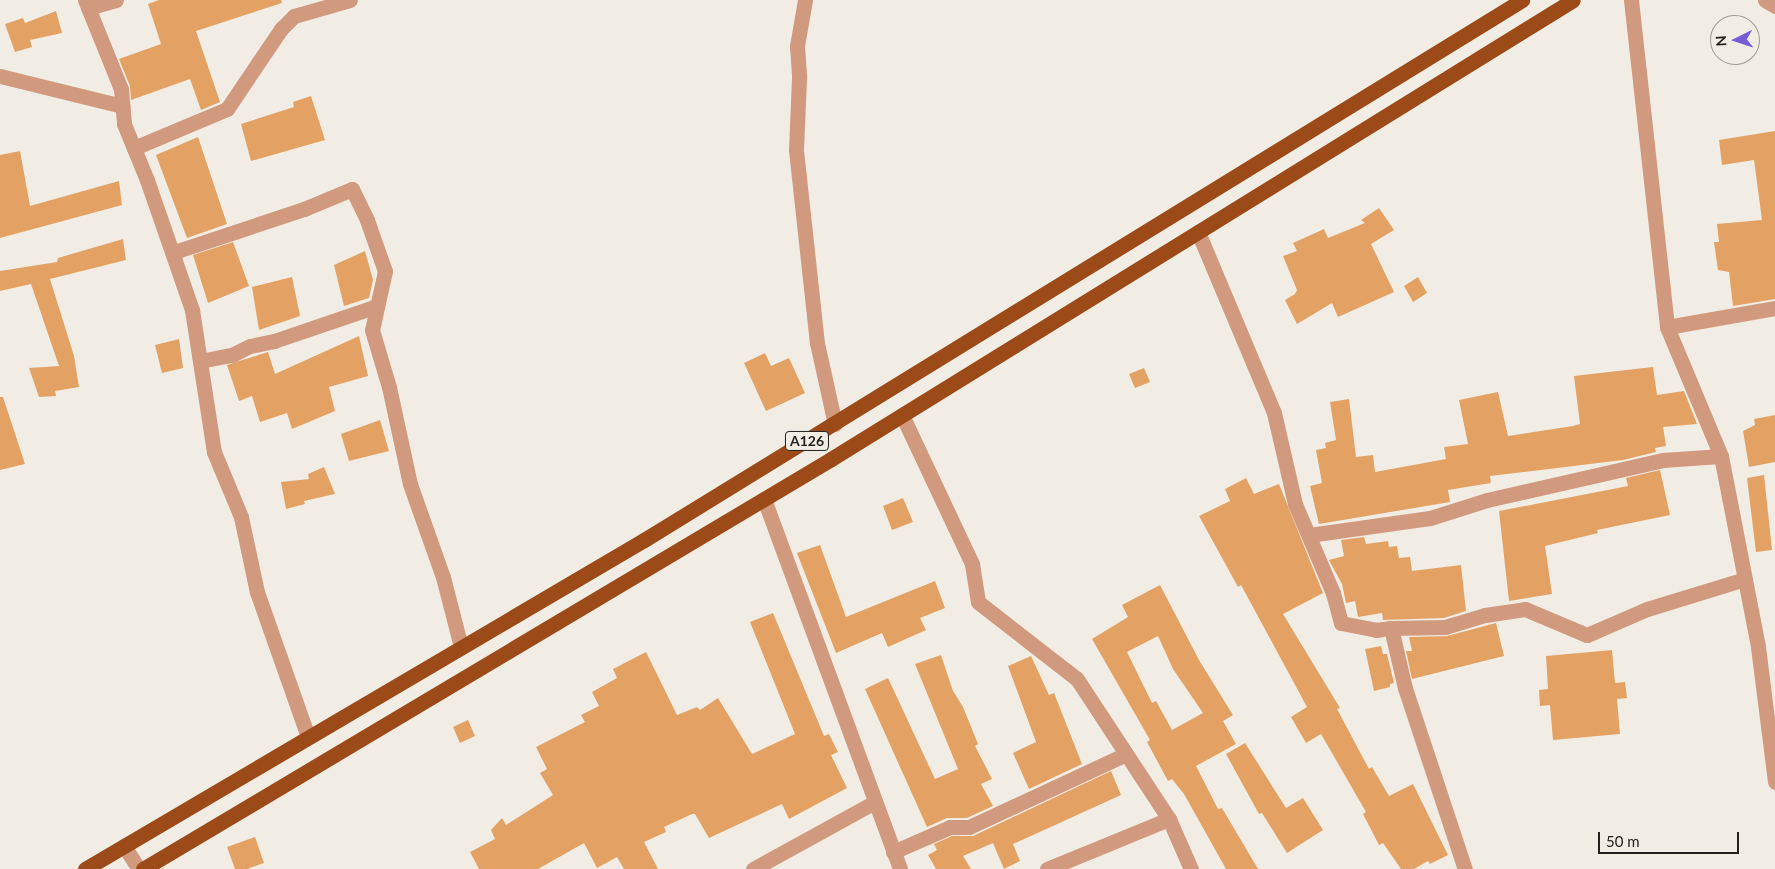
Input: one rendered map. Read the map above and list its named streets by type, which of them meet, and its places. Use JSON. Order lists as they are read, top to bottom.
{
  "streets": {
    "highway": ["A126"]
  },
  "scale_bar": "50 m",
  "north": "left"
}
